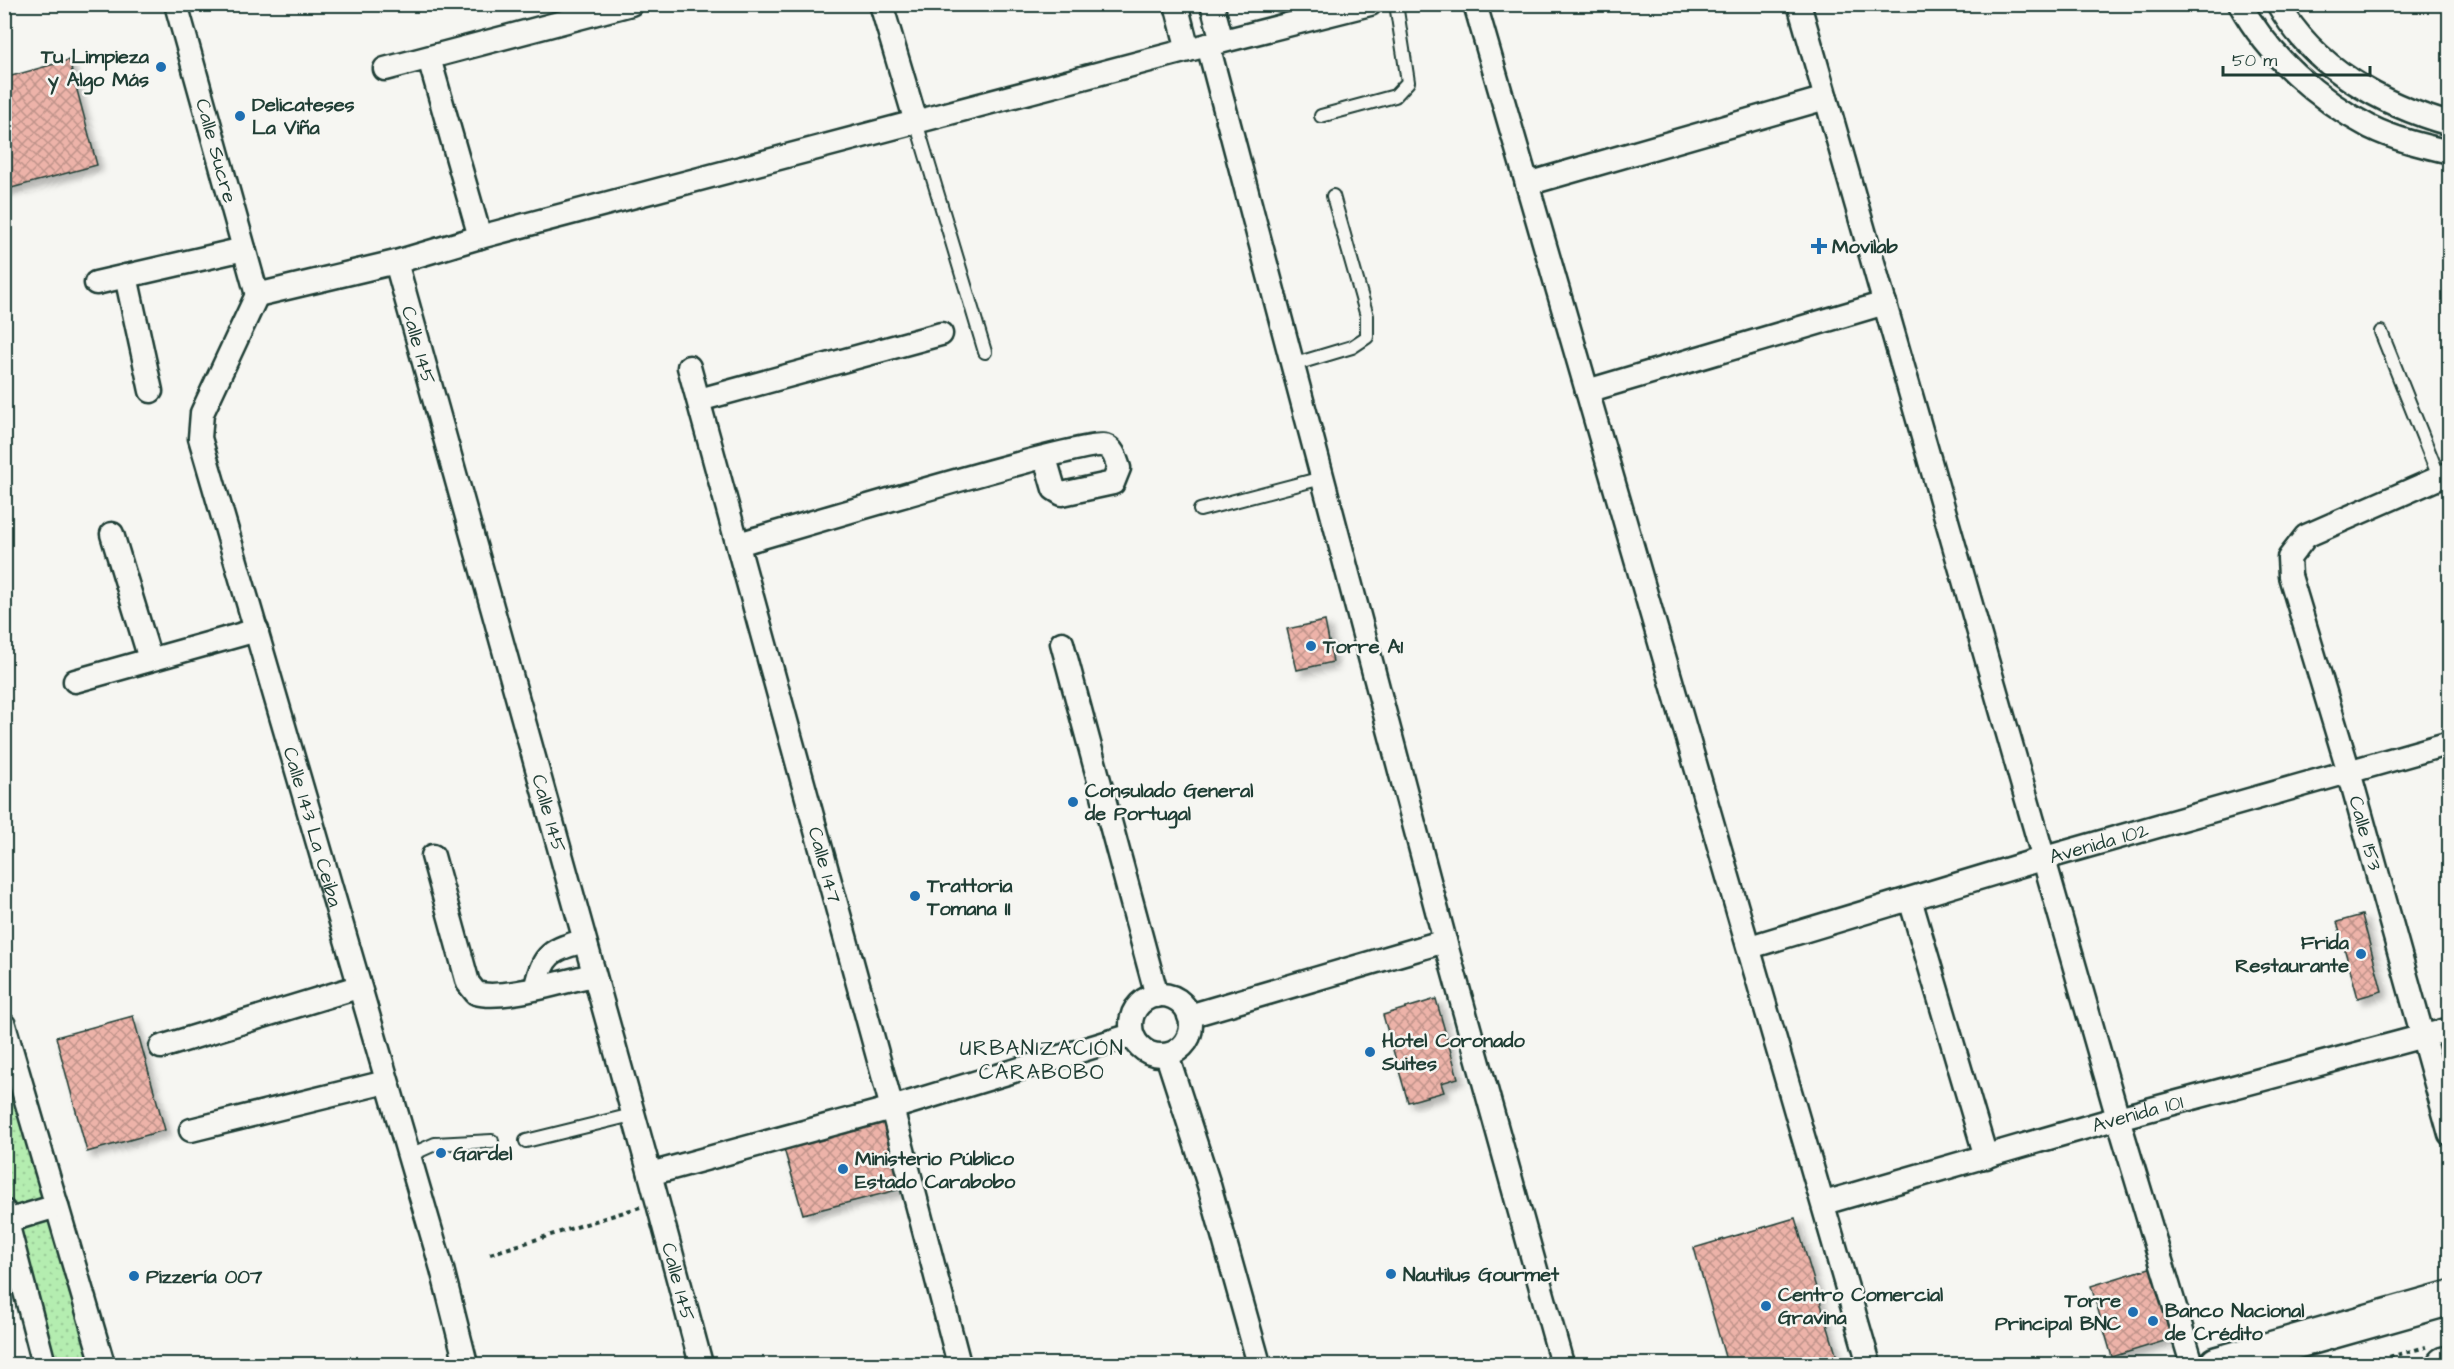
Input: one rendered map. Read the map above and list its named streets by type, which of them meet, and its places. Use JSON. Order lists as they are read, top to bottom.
{
  "streets": {
    "street": [
      "Calle Sucre",
      "Calle 145",
      "Calle 143 La Ceiba",
      "Calle 153",
      "Avenida 102",
      "Calle 147",
      "Avenida 101"
    ]
  },
  "crossings": [
    ["Calle Sucre", "Calle 143 La Ceiba"],
    ["Calle 153", "Avenida 102"],
    ["Calle 153", "Avenida 101"]
  ],
  "districts": ["URBANIZACIÓN CARABOBO"],
  "places": {
    "other": [
      "Tu Limpieza y Algo Más",
      "Delicateses La Viña",
      "Torre A1",
      "Consulado General de Portugal",
      "Trattoria Tomana II",
      "Frida Restaurante",
      "Hotel Coronado Suites",
      "Gardel",
      "Ministerio Público Estado Carabobo",
      "Nautilus Gourmet",
      "Pizzería 007",
      "Centro Comercial Gravina",
      "Torre Principal BNC",
      "Banco Nacional de Crédito"
    ],
    "health": ["Movilab"]
  },
  "scale_bar": "50 m"
}
